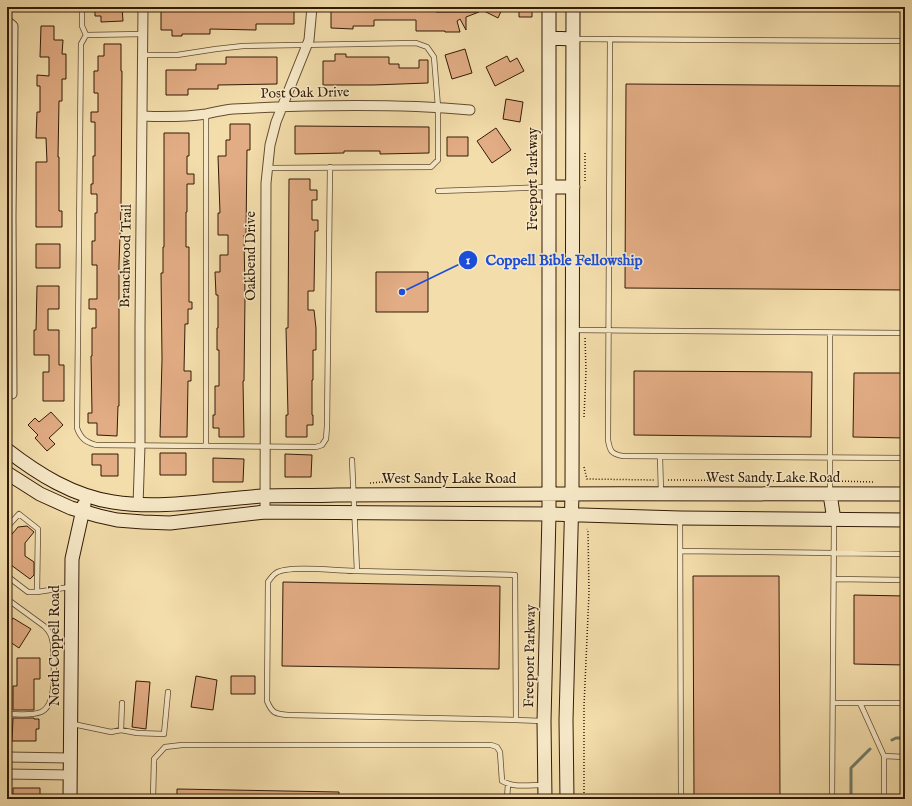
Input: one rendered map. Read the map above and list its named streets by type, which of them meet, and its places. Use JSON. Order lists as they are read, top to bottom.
{
  "streets": {
    "main road": ["Freeport Parkway", "West Sandy Lake Road", "North Coppell Road"],
    "street": ["Post Oak Drive", "Branchwood Trail", "Oakbend Drive"]
  },
  "crossings": [
    ["Post Oak Drive", "Branchwood Trail"],
    ["Post Oak Drive", "Oakbend Drive"],
    ["Freeport Parkway", "West Sandy Lake Road"],
    ["Branchwood Trail", "West Sandy Lake Road"],
    ["Oakbend Drive", "West Sandy Lake Road"],
    ["West Sandy Lake Road", "North Coppell Road"]
  ],
  "places": ["Coppell Bible Fellowship"]
}
